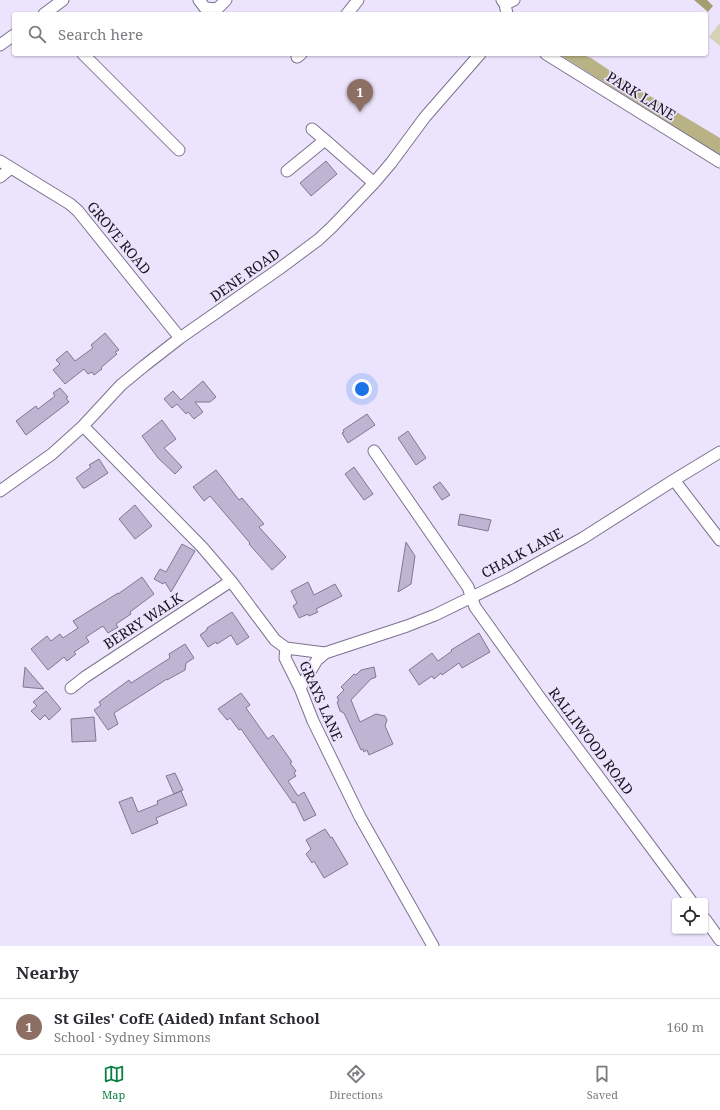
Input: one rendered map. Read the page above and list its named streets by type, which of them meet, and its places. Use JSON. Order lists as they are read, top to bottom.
{
  "streets": {
    "street": [
      "PARK LANE",
      "GROVE ROAD",
      "DENE ROAD",
      "CHALK LANE",
      "BERRY WALK",
      "GRAYS LANE",
      "RALLIWOOD ROAD"
    ]
  },
  "crossings": [
    ["GROVE ROAD", "DENE ROAD"],
    ["DENE ROAD", "GRAYS LANE"],
    ["CHALK LANE", "GRAYS LANE"],
    ["CHALK LANE", "RALLIWOOD ROAD"],
    ["BERRY WALK", "GRAYS LANE"]
  ],
  "page": {
    "search": "Search here",
    "pins": "1",
    "heading": "Nearby",
    "list": [
      {
        "mark": "1",
        "name": "St Giles' CofE (Aided) Infant School",
        "note": "School · Sydney Simmons",
        "value": "160 m"
      }
    ],
    "nav": ["Map", "Directions", "Saved"]
  }
}
